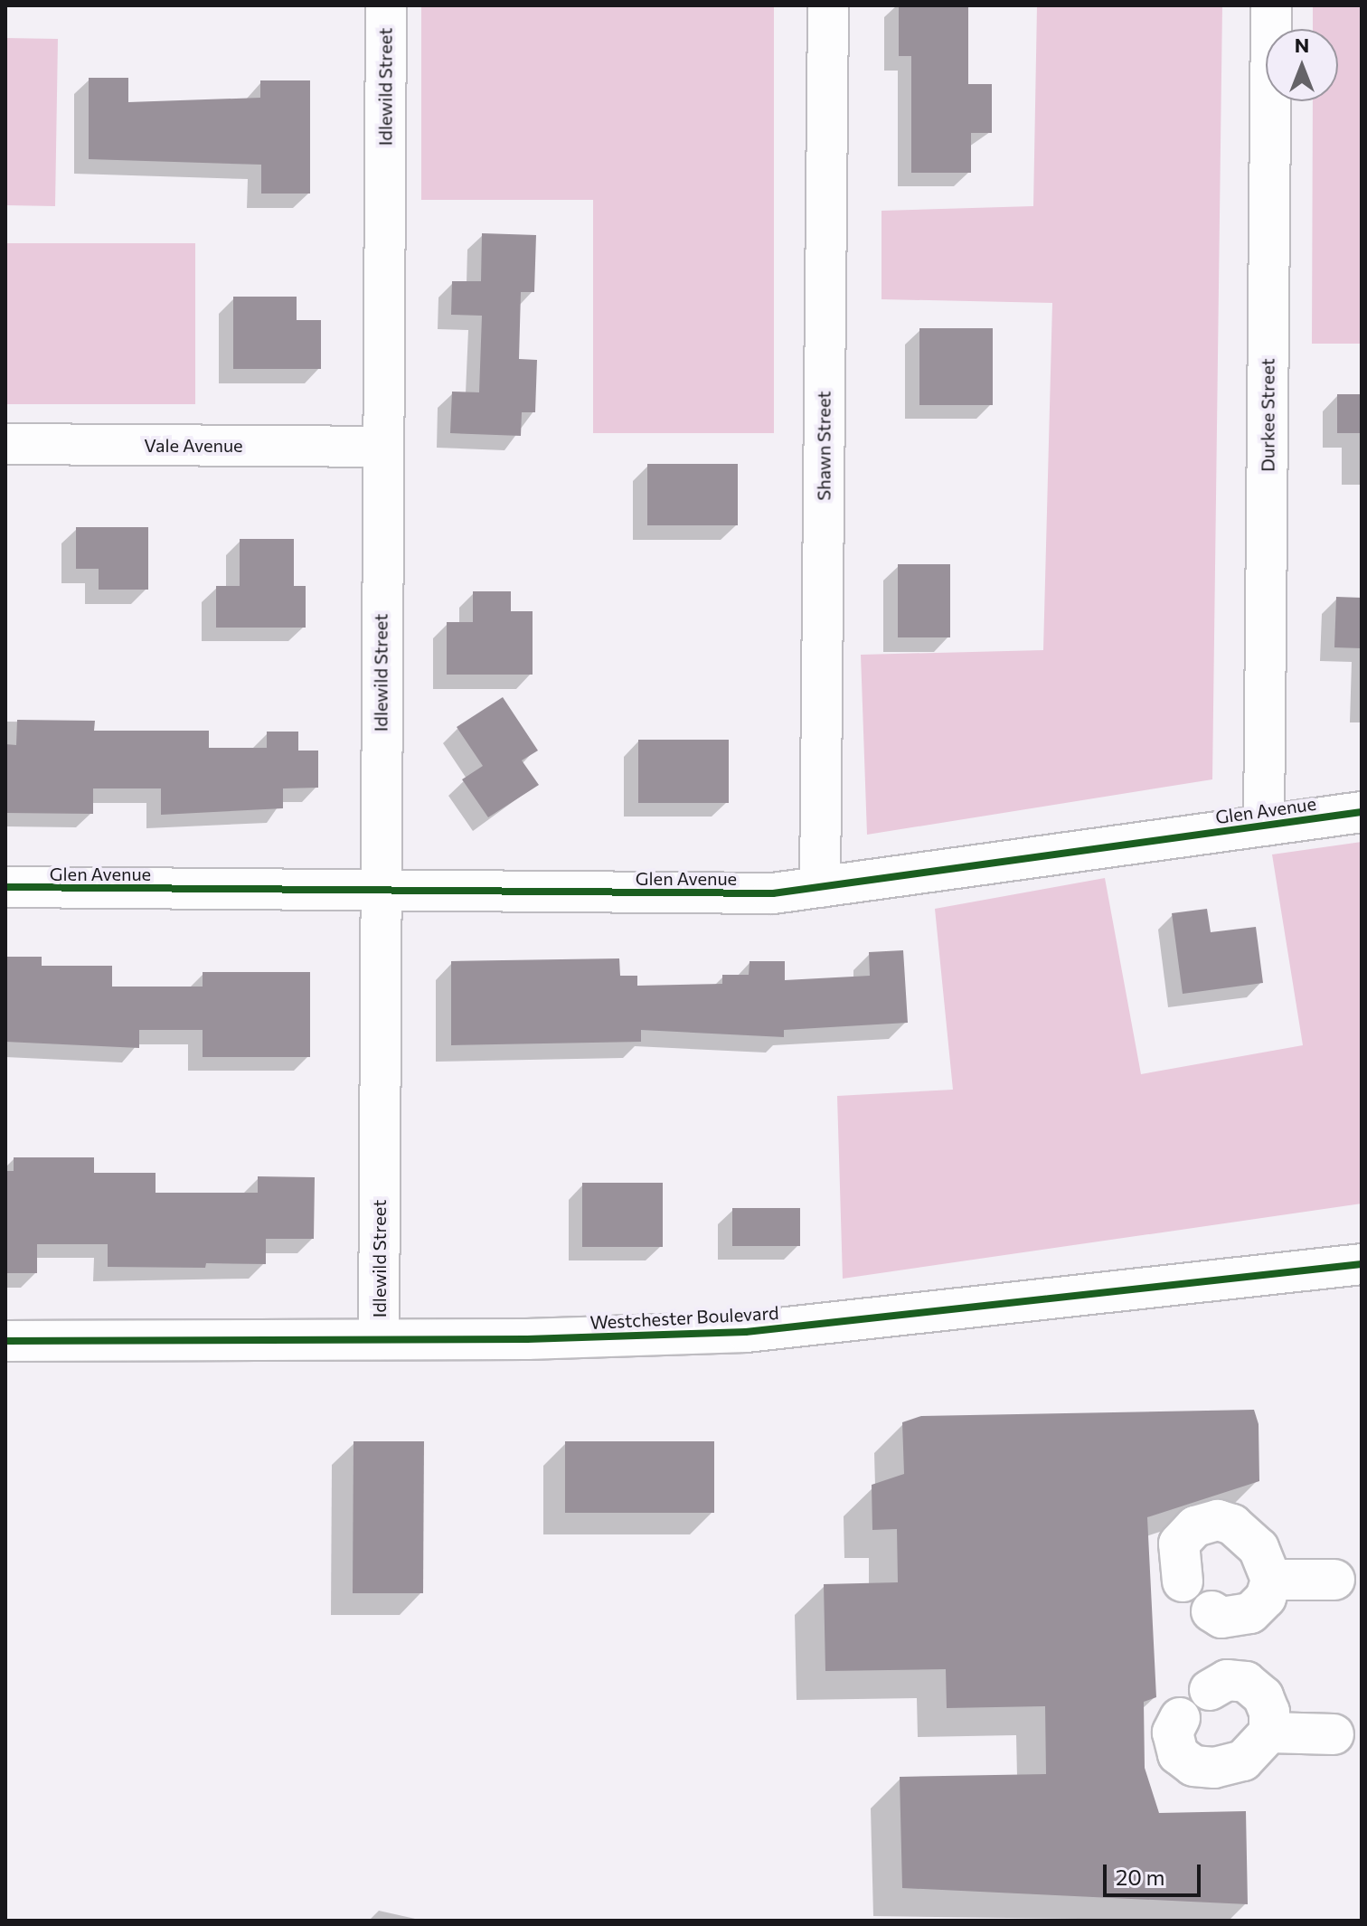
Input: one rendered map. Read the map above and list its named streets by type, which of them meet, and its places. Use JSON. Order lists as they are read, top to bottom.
{
  "streets": {
    "street": [
      "Idlewild Street",
      "Durkee Street",
      "Vale Avenue",
      "Shawn Street",
      "Glen Avenue",
      "Westchester Boulevard"
    ]
  },
  "crossings": [
    ["Idlewild Street", "Vale Avenue"],
    ["Idlewild Street", "Glen Avenue"],
    ["Idlewild Street", "Westchester Boulevard"],
    ["Durkee Street", "Glen Avenue"],
    ["Shawn Street", "Glen Avenue"]
  ],
  "scale_bar": "20 m",
  "north": "top"
}
